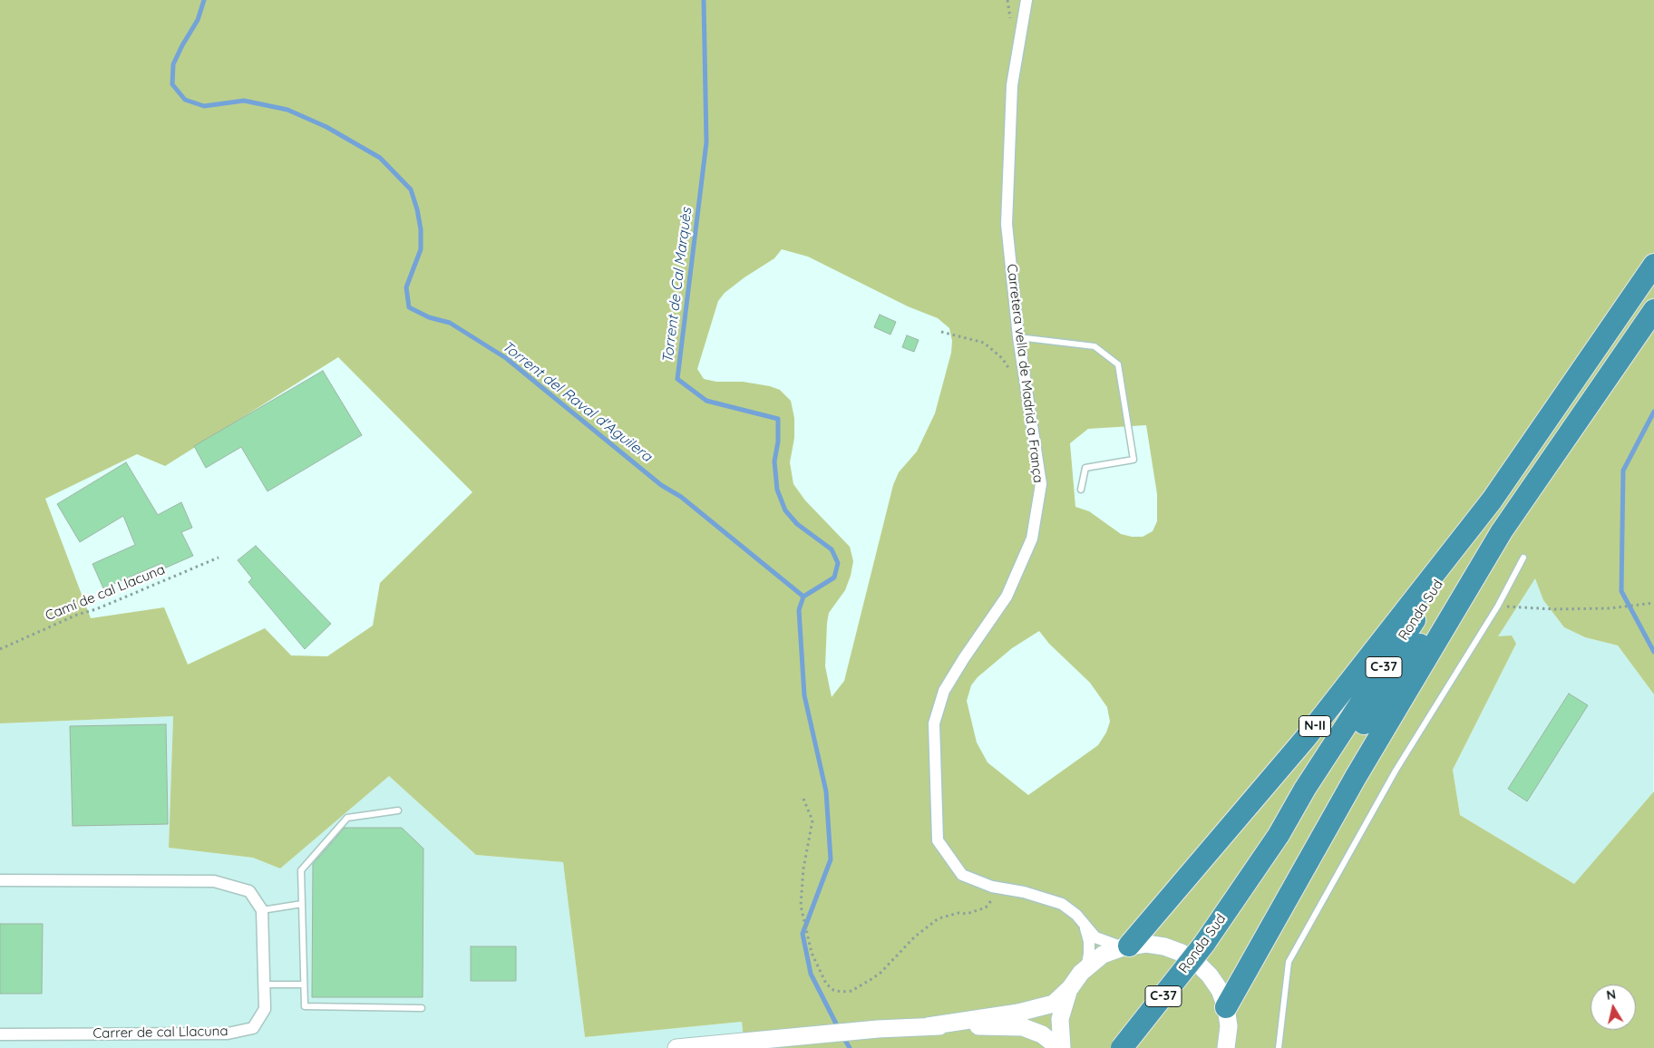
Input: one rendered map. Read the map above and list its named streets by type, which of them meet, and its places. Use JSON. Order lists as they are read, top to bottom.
{
  "streets": {
    "highway": ["Ronda Sud", "C-37", "N-II"],
    "street": ["Carretera vella de Madrid a França", "Carrer de cal Llacuna"],
    "path": ["Camí de cal Llacuna"]
  },
  "crossings": [
    ["Carretera vella de Madrid a França", "N-II"],
    ["Ronda Sud", "C-37"],
    ["Ronda Sud", "N-II"],
    ["C-37", "N-II"]
  ],
  "water": ["Torrent de Cal Marquès", "Torrent del Raval d'Aguilera"],
  "north": "top"
}
